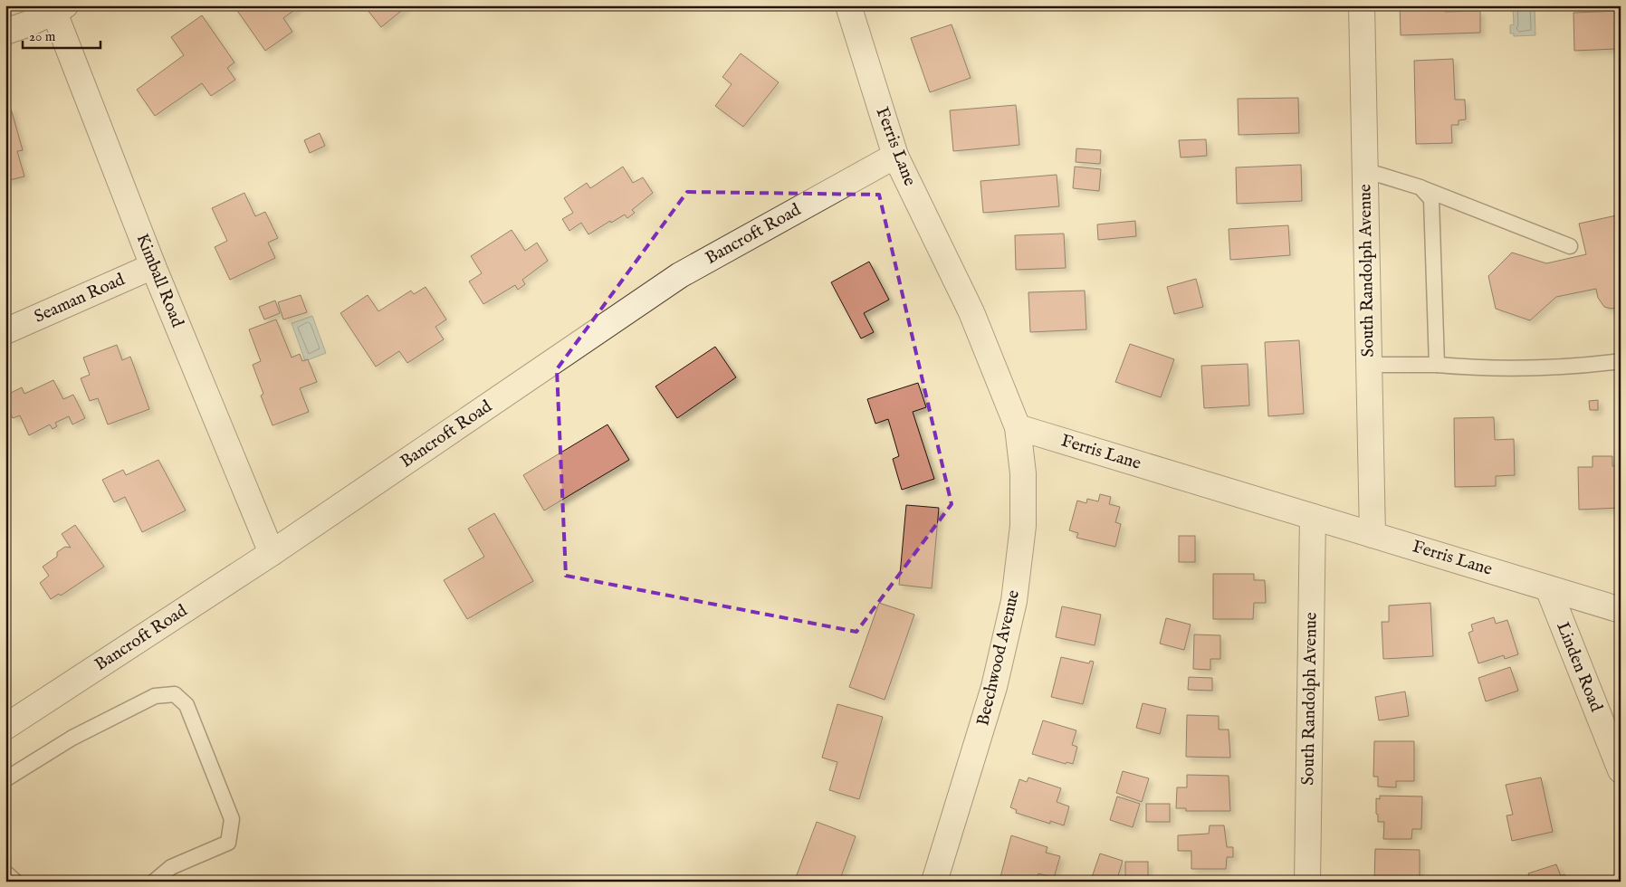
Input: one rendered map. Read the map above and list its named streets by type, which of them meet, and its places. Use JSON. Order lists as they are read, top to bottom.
{
  "streets": {
    "street": [
      "Ferris Lane",
      "Bancroft Road",
      "South Randolph Avenue",
      "Kimball Road",
      "Seaman Road",
      "Beechwood Avenue",
      "Linden Road"
    ]
  },
  "crossings": [
    ["Ferris Lane", "Bancroft Road"],
    ["Ferris Lane", "South Randolph Avenue"],
    ["Ferris Lane", "Beechwood Avenue"],
    ["Ferris Lane", "Linden Road"],
    ["Bancroft Road", "Kimball Road"],
    ["Kimball Road", "Seaman Road"]
  ],
  "scale_bar": "20 m"
}
